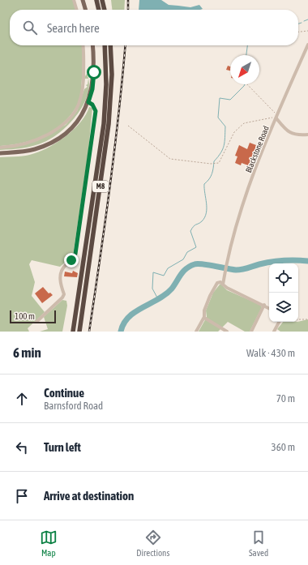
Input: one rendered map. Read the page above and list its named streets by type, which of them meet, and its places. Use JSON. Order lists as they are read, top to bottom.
{
  "streets": {
    "highway": ["M8"],
    "street": ["Blackstone Road"]
  },
  "scale_bar": "100 m",
  "north": "bottom left",
  "page": {
    "search": "Search here",
    "scale": "100 m",
    "heading": ["6 min", "Walk · 430 m"],
    "list": [
      ["Continue", "Barnsford Road", "70 m"],
      ["Turn left", "360 m"],
      "Arrive at destination"
    ],
    "nav": ["Map", "Directions", "Saved"]
  }
}
